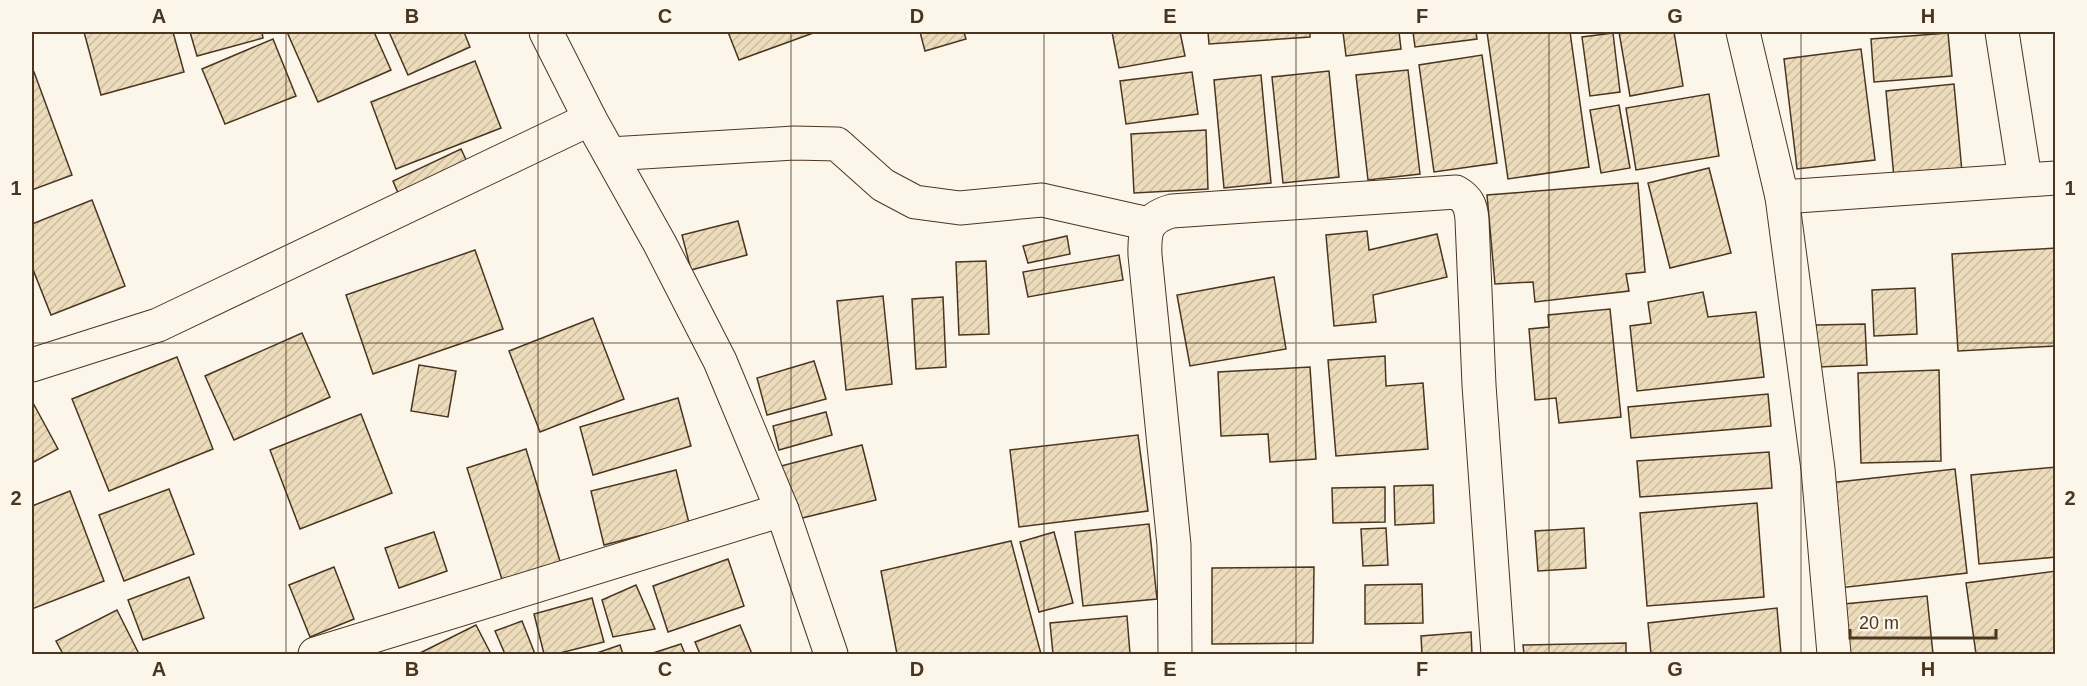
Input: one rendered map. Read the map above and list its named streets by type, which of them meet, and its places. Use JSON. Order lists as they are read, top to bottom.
{
  "scale_bar": "20 m",
  "grid": {
    "columns": [
      "A",
      "B",
      "C",
      "D",
      "E",
      "F",
      "G",
      "H"
    ],
    "rows": ["1", "2"]
  }
}
